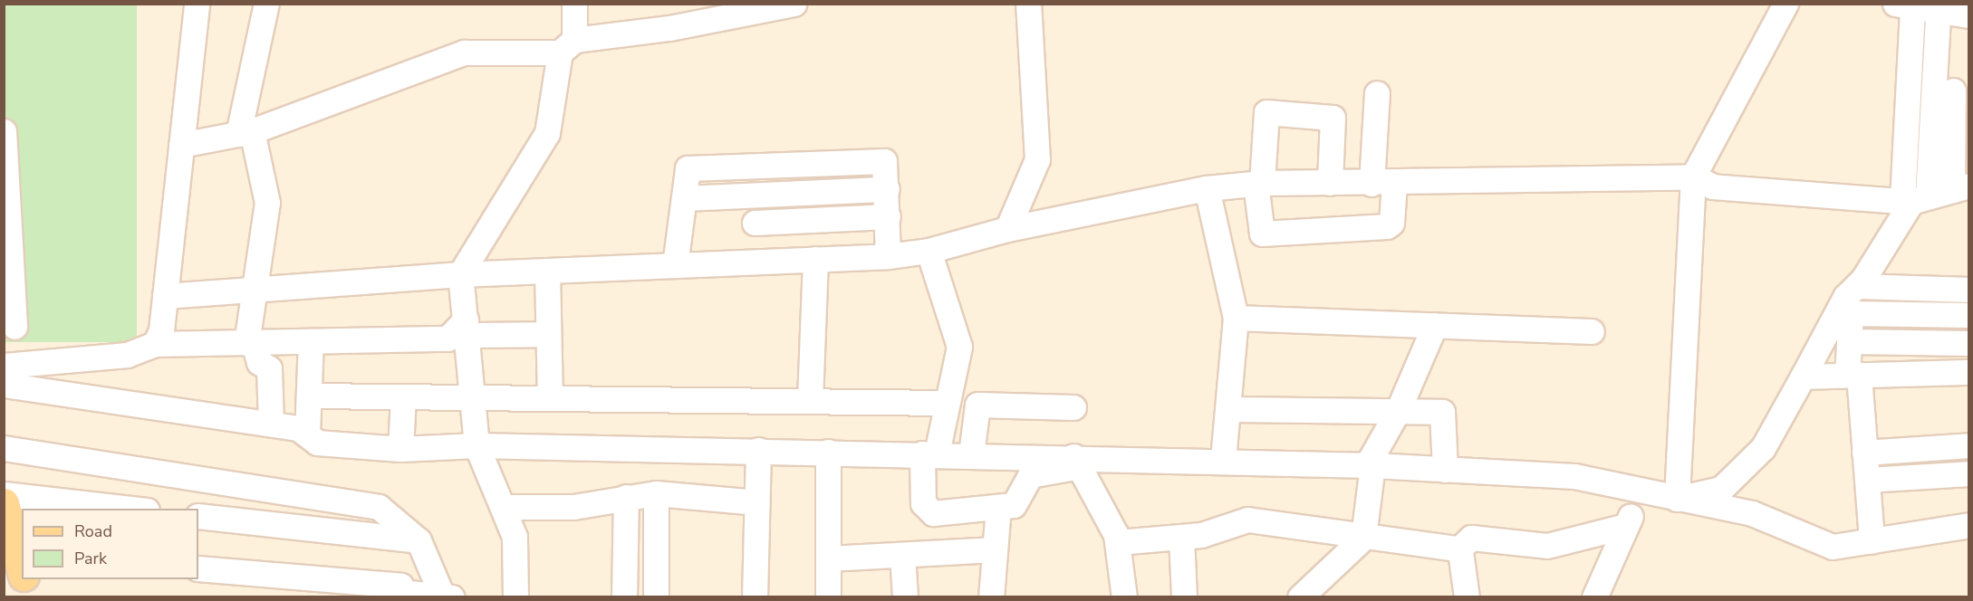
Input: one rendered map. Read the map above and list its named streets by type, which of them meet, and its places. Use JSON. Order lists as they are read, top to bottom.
{
  "legend": ["Road", "Park"]
}
